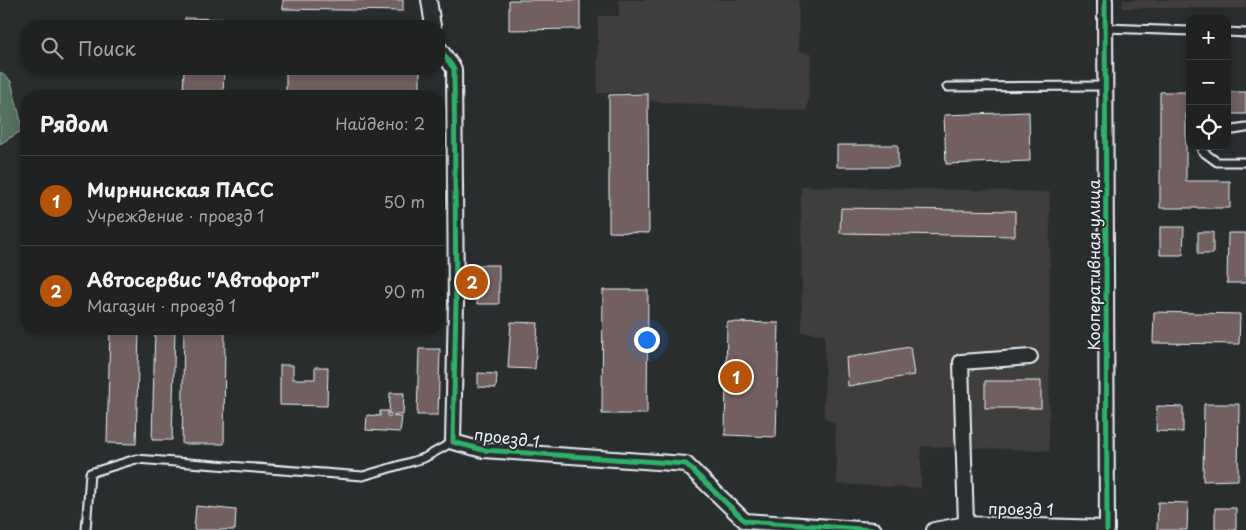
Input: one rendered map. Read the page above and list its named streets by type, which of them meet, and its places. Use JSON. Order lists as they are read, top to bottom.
{
  "streets": {
    "street": ["Кооперативная улица", "проезд 1"]
  },
  "crossings": [
    ["Кооперативная улица", "проезд 1"]
  ],
  "page": {
    "map_buttons": ["+", "−"],
    "search": "Поиск",
    "heading": ["Рядом", "Найдено: 2"],
    "list": [
      {
        "mark": "1",
        "name": "Мирнинская ПАСС",
        "note": "Учреждение · проезд 1",
        "value": "50 m"
      },
      {
        "mark": "2",
        "name": "Автосервис \"Автофорт\"",
        "note": "Магазин · проезд 1",
        "value": "90 m"
      }
    ],
    "pins": ["2", "1"]
  }
}
